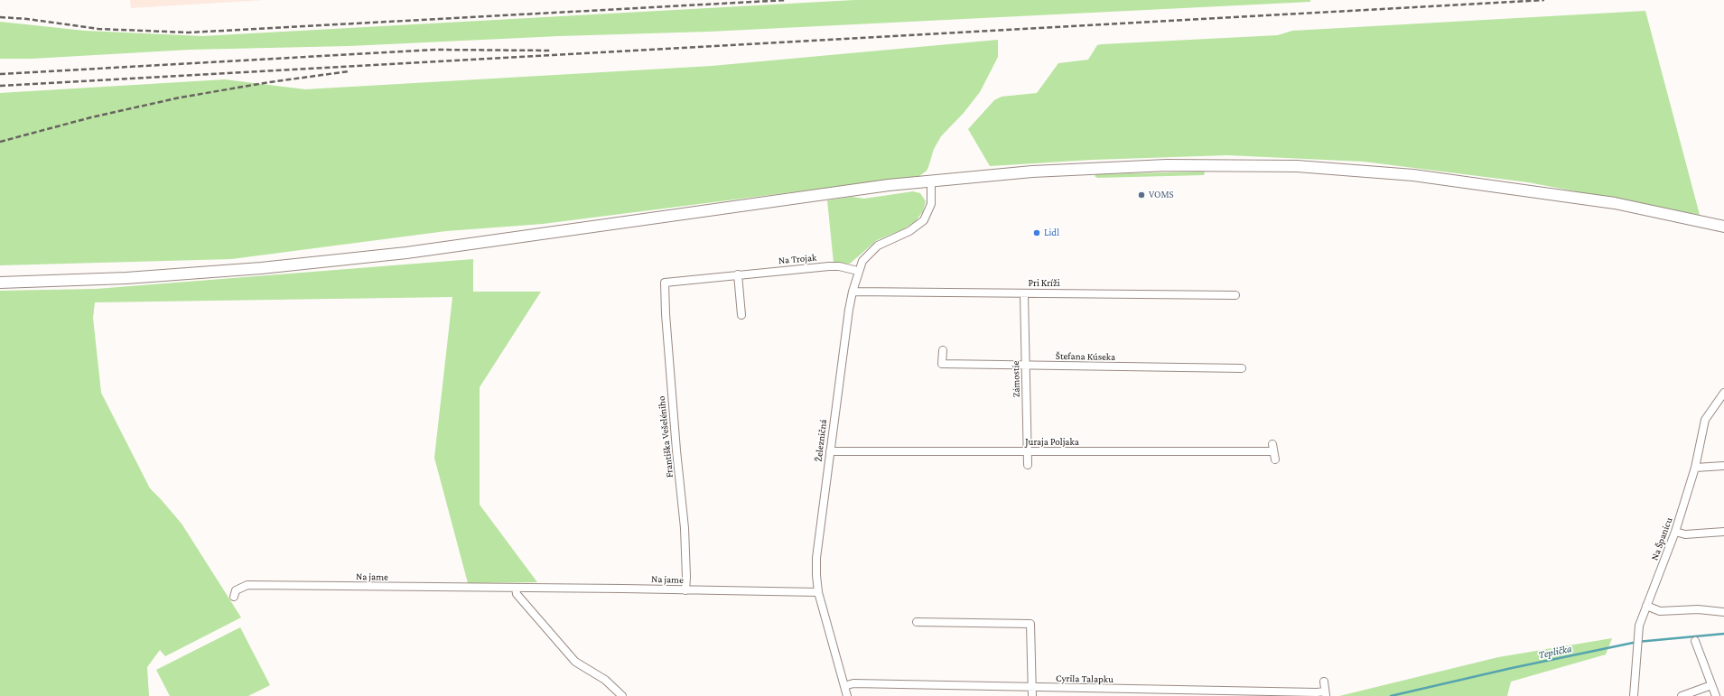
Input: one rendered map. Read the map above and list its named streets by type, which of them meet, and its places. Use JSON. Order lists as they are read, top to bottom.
{
  "streets": {
    "street": [
      "Na Trojak",
      "Pri Kríži",
      "Štefana Kúseka",
      "Zámostie",
      "Františka Vešeléniho",
      "Železničná",
      "Juraja Poljaka",
      "Na Španicu",
      "Na jame",
      "Cyrila Talapku"
    ]
  },
  "crossings": [
    ["Na Trojak", "Františka Vešeléniho"],
    ["Na Trojak", "Železničná"],
    ["Pri Kríži", "Zámostie"],
    ["Pri Kríži", "Železničná"],
    ["Štefana Kúseka", "Zámostie"],
    ["Zámostie", "Juraja Poljaka"],
    ["Františka Vešeléniho", "Na jame"],
    ["Železničná", "Juraja Poljaka"],
    ["Železničná", "Na jame"],
    ["Železničná", "Cyrila Talapku"]
  ],
  "water": ["Teplička"],
  "places": ["VOMS", "Lidl"]
}
